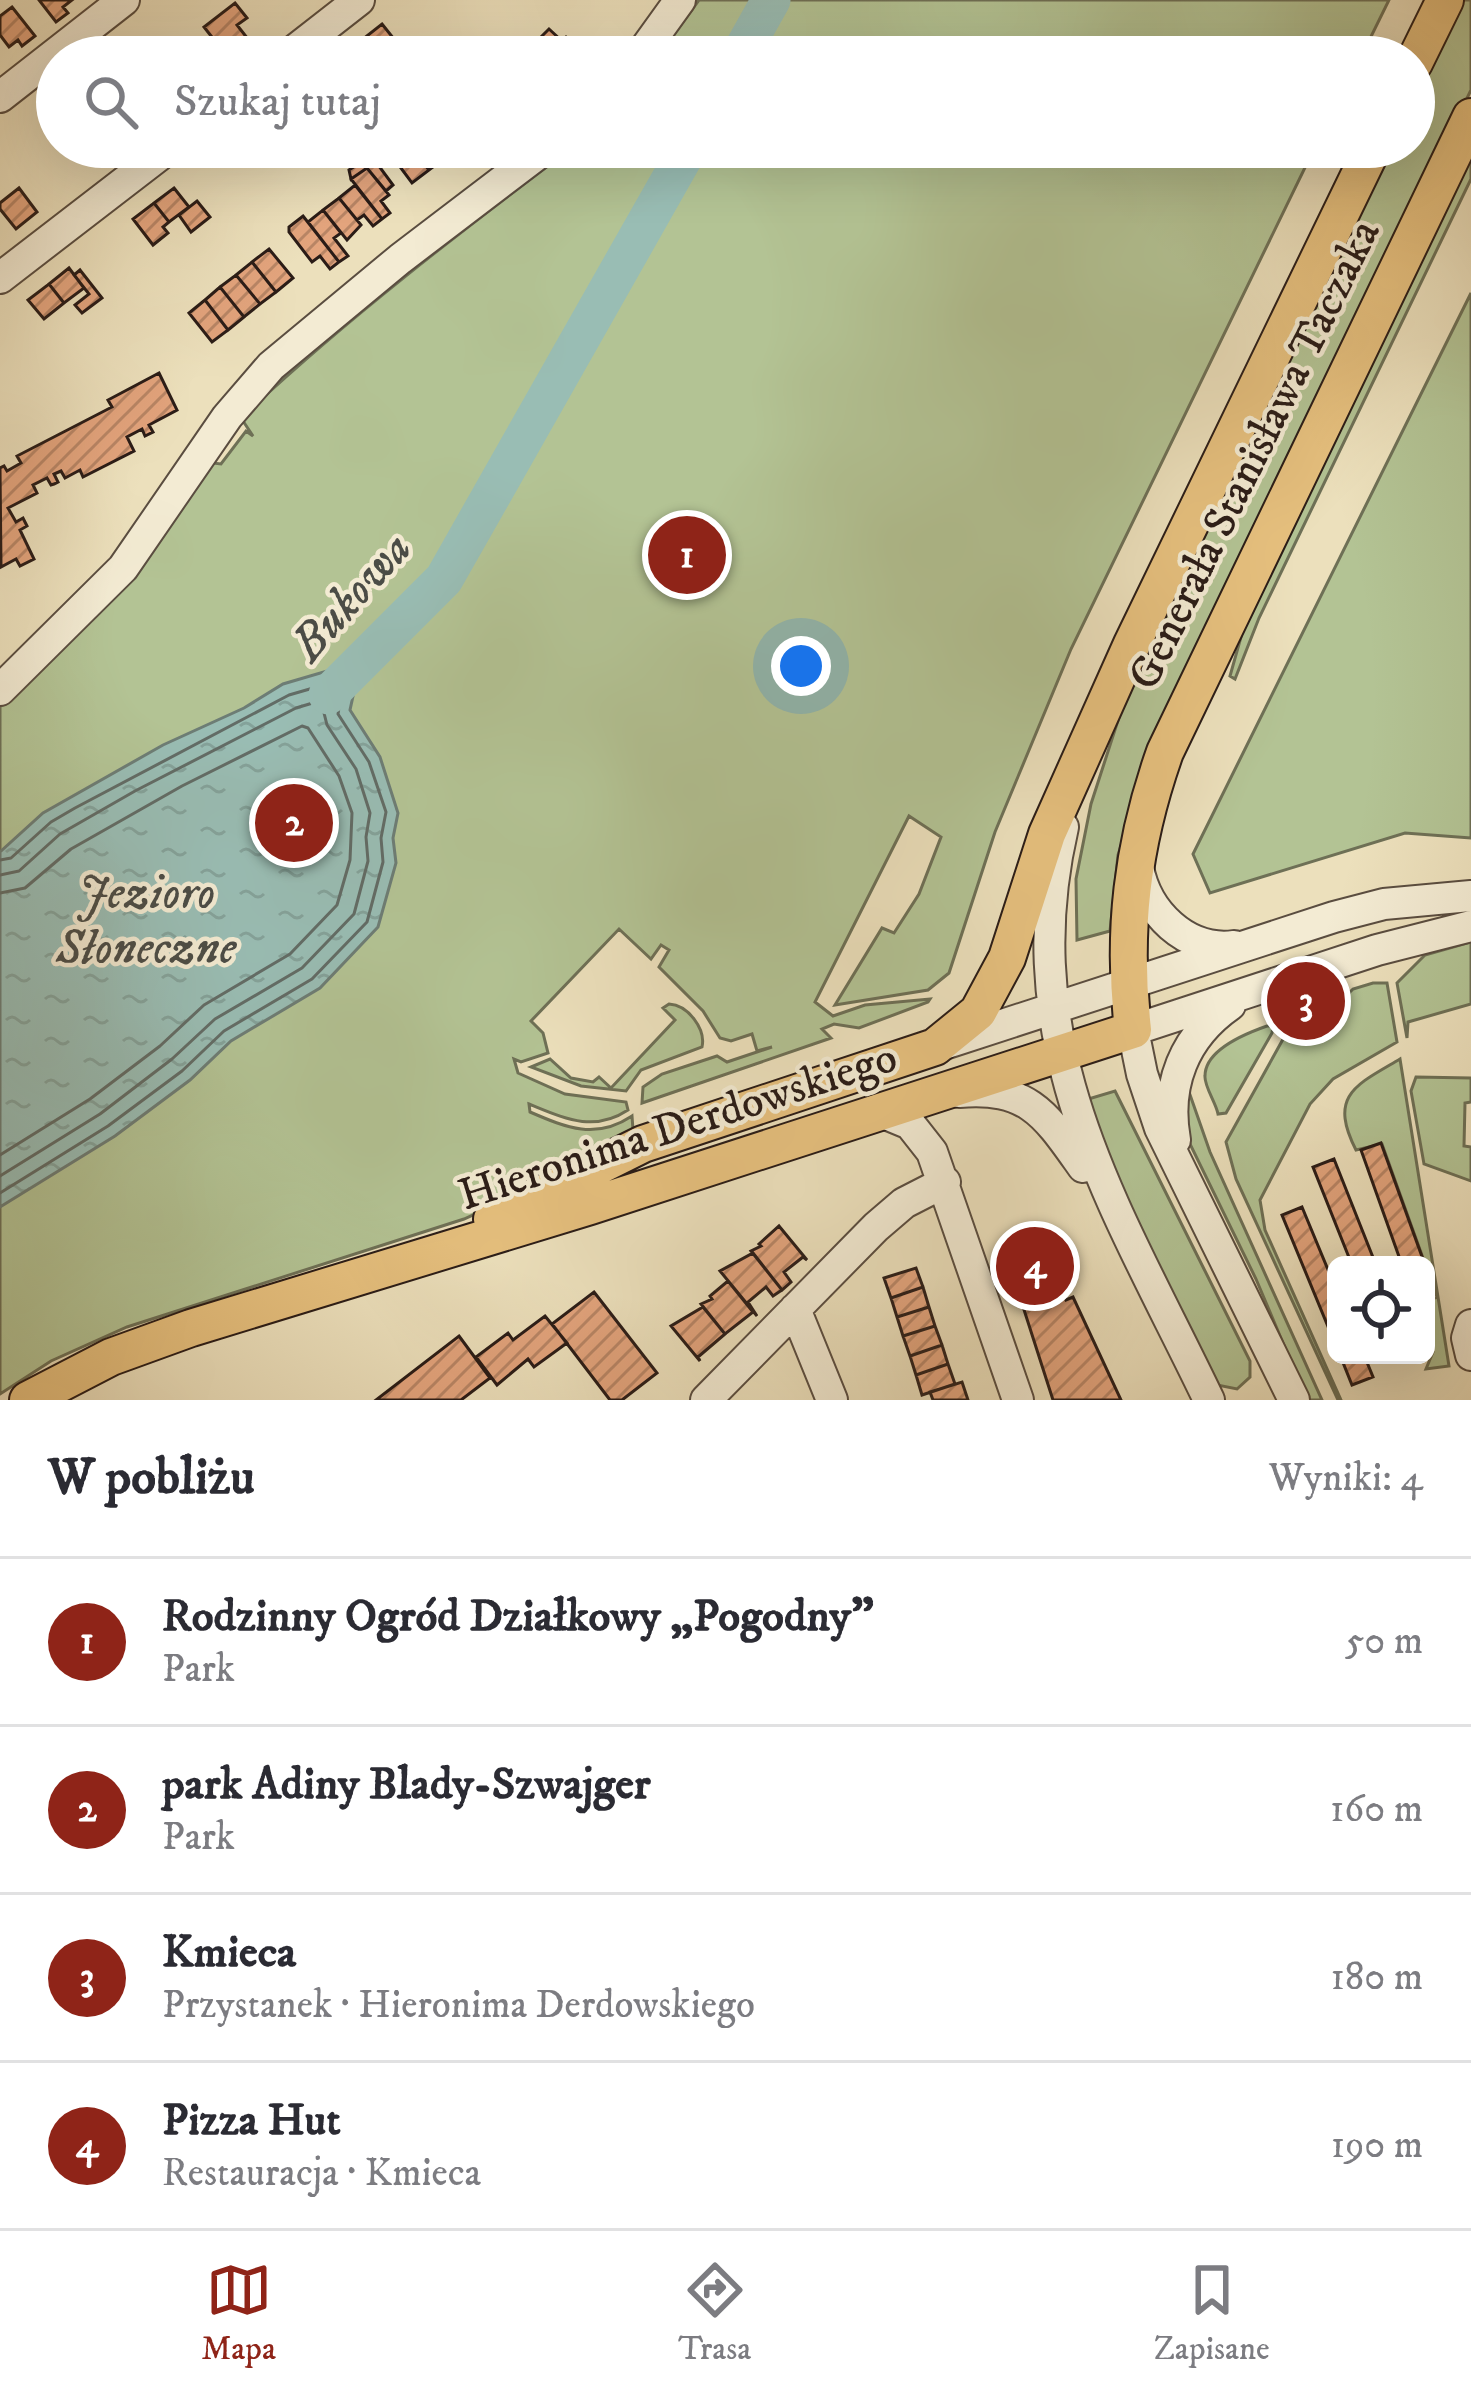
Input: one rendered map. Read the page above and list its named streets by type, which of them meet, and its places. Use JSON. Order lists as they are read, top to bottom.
{
  "streets": {
    "main road": ["Generała Stanisława Taczaka", "Hieronima Derdowskiego"]
  },
  "crossings": [
    ["Generała Stanisława Taczaka", "Hieronima Derdowskiego"]
  ],
  "water": ["Bukowa", "Jezioro Słoneczne"],
  "page": {
    "search": "Szukaj tutaj",
    "pins": [
      "1",
      "2",
      "3",
      "4"
    ],
    "heading": ["W pobliżu", "Wyniki: 4"],
    "list": [
      {
        "mark": "1",
        "name": "Rodzinny Ogród Działkowy „Pogodny”",
        "note": "Park",
        "value": "50 m"
      },
      {
        "mark": "2",
        "name": "park Adiny Blady-Szwajger",
        "note": "Park",
        "value": "160 m"
      },
      {
        "mark": "3",
        "name": "Kmieca",
        "note": "Przystanek · Hieronima Derdowskiego",
        "value": "180 m"
      },
      {
        "mark": "4",
        "name": "Pizza Hut",
        "note": "Restauracja · Kmieca",
        "value": "190 m"
      }
    ],
    "nav": ["Mapa", "Trasa", "Zapisane"]
  }
}
